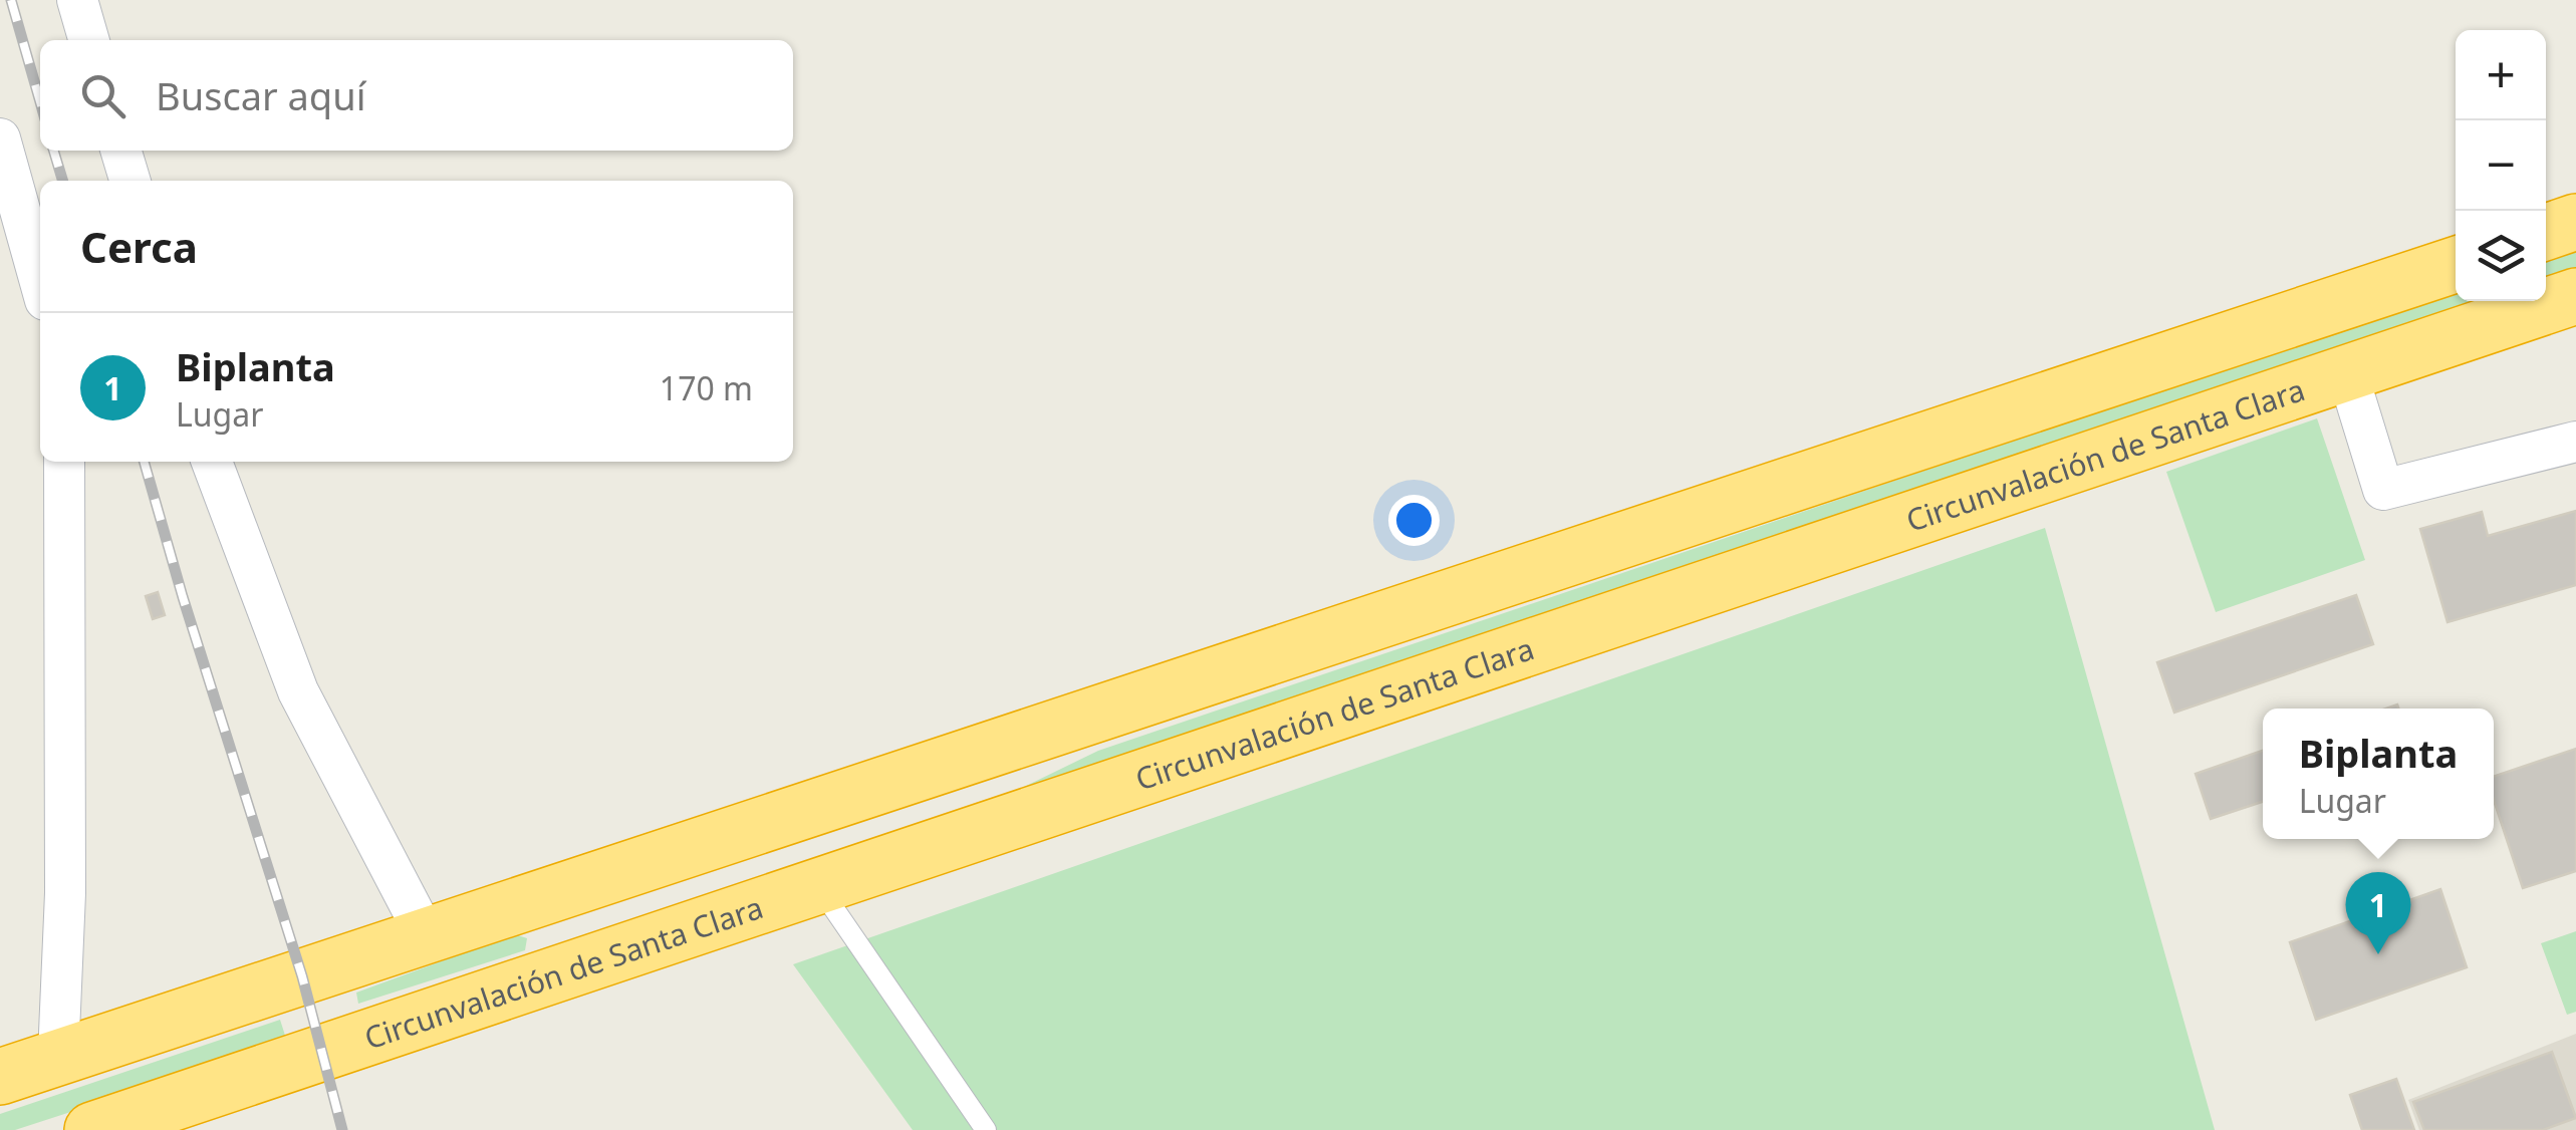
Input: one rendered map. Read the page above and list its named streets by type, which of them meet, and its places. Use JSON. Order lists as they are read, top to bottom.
{
  "streets": {
    "highway": ["Circunvalación de Santa Clara"]
  },
  "page": {
    "map_buttons": ["+", "−"],
    "search": "Buscar aquí",
    "heading": "Cerca",
    "list": [
      {
        "mark": "1",
        "name": "Biplanta",
        "note": "Lugar",
        "value": "170 m"
      }
    ],
    "popup": ["Biplanta", "Lugar"],
    "pins": "1"
  }
}
